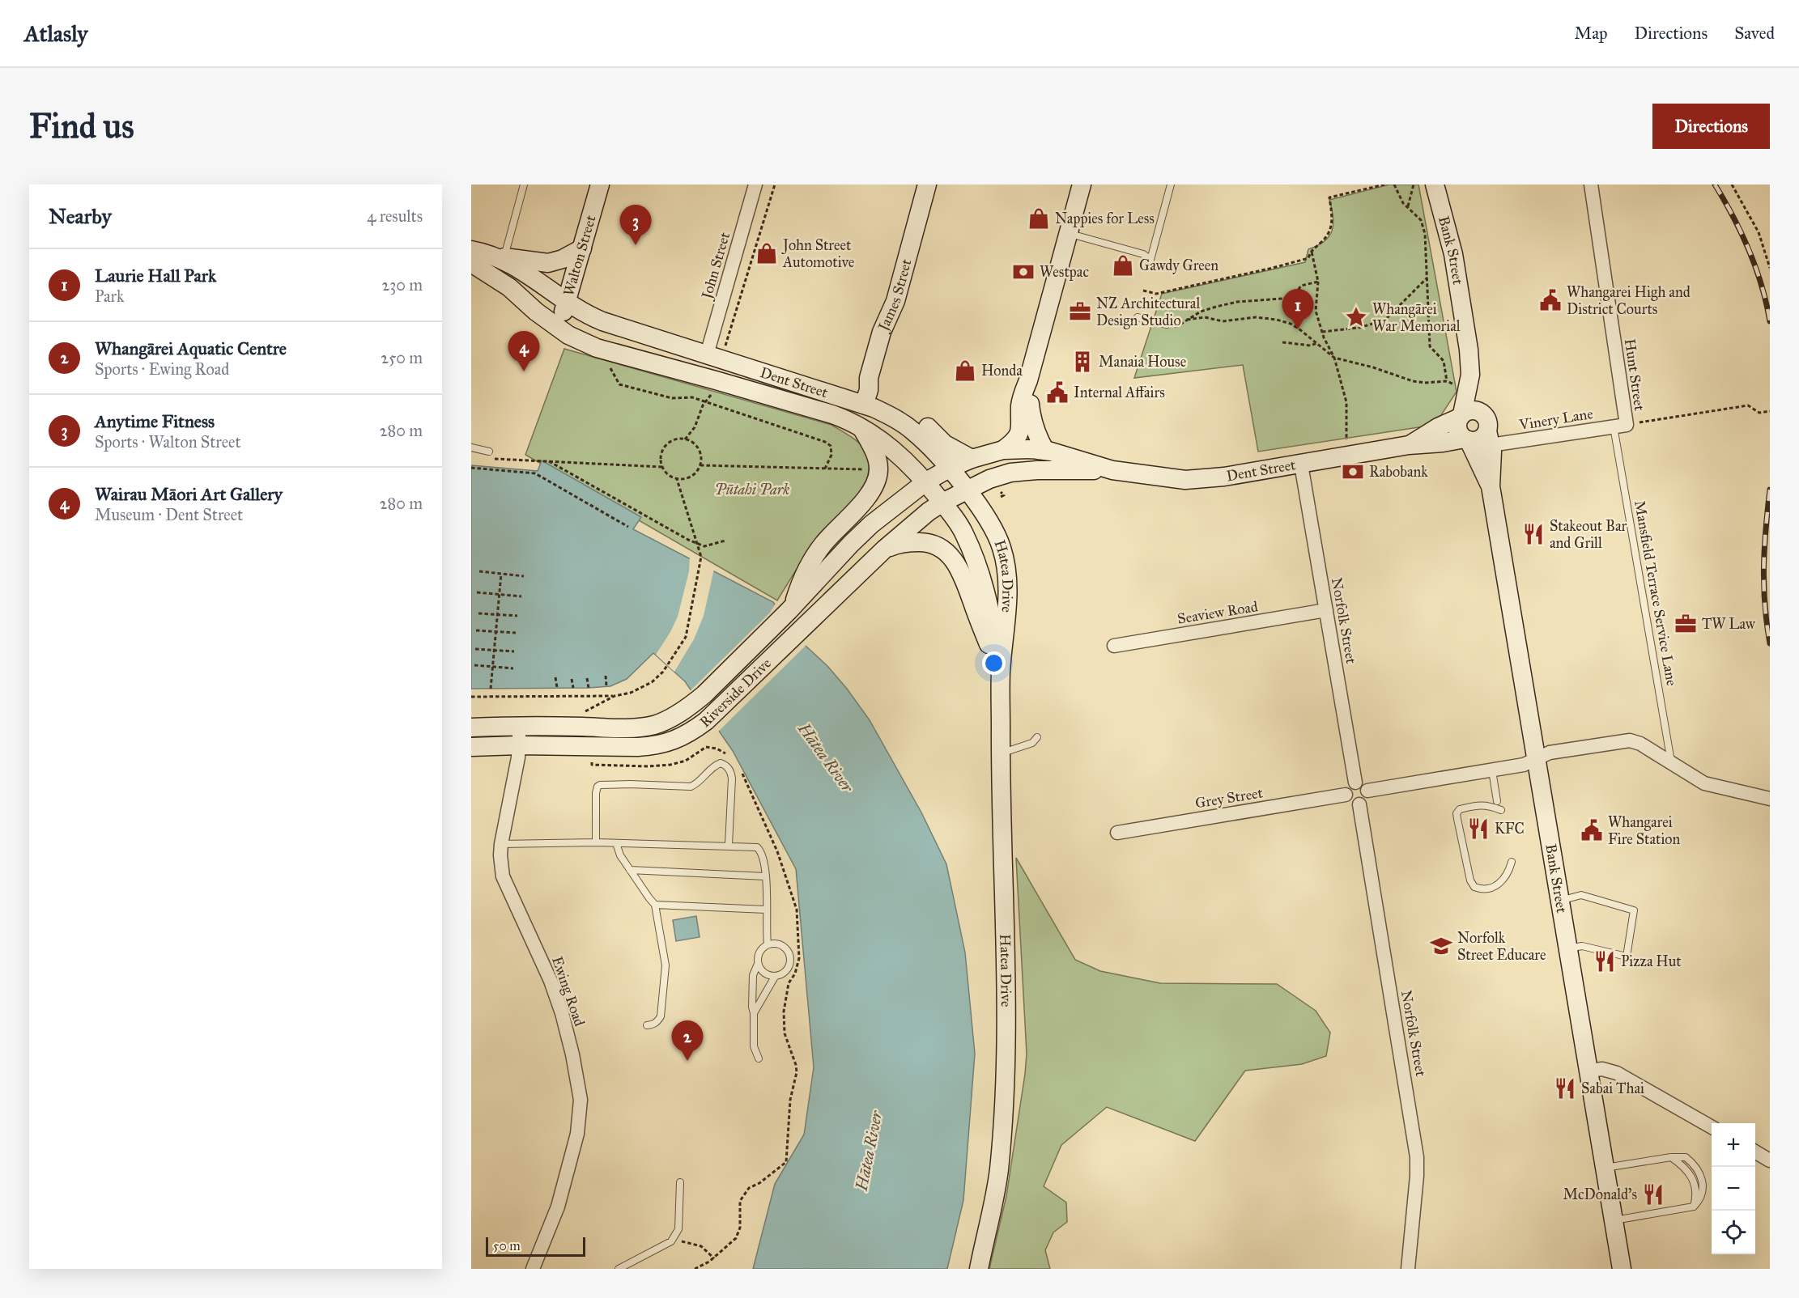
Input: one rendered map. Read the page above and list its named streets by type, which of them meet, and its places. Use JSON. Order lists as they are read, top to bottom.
{
  "streets": {
    "main road": [
      "Bank Street",
      "Walton Street",
      "James Street",
      "Dent Street",
      "Hatea Drive",
      "Riverside Drive"
    ],
    "street": [
      "John Street",
      "Hunt Street",
      "Vinery Lane",
      "Seaview Road",
      "Norfolk Street",
      "Grey Street",
      "Ewing Road"
    ],
    "lane": ["Mansfield Terrace Service Lane"]
  },
  "crossings": [
    ["Bank Street", "Dent Street"],
    ["Bank Street", "Vinery Lane"],
    ["Walton Street", "Dent Street"],
    ["John Street", "Dent Street"],
    ["James Street", "Dent Street"],
    ["Hunt Street", "Vinery Lane"],
    ["Hunt Street", "Mansfield Terrace Service Lane"],
    ["Dent Street", "Vinery Lane"],
    ["Dent Street", "Hatea Drive"],
    ["Dent Street", "Norfolk Street"],
    ["Dent Street", "Riverside Drive"],
    ["Vinery Lane", "Mansfield Terrace Service Lane"],
    ["Hatea Drive", "Riverside Drive"],
    ["Seaview Road", "Norfolk Street"],
    ["Norfolk Street", "Grey Street"],
    ["Riverside Drive", "Ewing Road"]
  ],
  "water": ["Hātea River"],
  "parks": ["Pūtahi Park"],
  "places": {
    "shop": [
      "Nappies for Less",
      "John Street Automotive",
      "Gawdy Green",
      "Honda"
    ],
    "bank": ["Westpac", "Rabobank"],
    "public building": ["Whangarei High and District Courts", "Internal Affairs", "Whangarei Fire Station"],
    "office": ["NZ Architectural Design Studio", "TW Law"],
    "place": ["Whangārei War Memorial"],
    "building": ["Manaia House"],
    "restaurant": [
      "Stakeout Bar and Grill",
      "KFC",
      "Pizza Hut",
      "Sabai Thai",
      "McDonald's"
    ],
    "school or university": ["Norfolk Street Educare"]
  },
  "scale_bar": "50 m",
  "page": {
    "header": "Atlasly",
    "nav": ["Map", "Directions", "Saved"],
    "buttons": "Directions",
    "title": "Find us",
    "heading": ["Nearby", "4 results"],
    "pins": [
      "3",
      "1",
      "4",
      "2"
    ],
    "list": [
      {
        "mark": "1",
        "name": "Laurie Hall Park",
        "note": "Park",
        "value": "230 m"
      },
      {
        "mark": "2",
        "name": "Whangārei Aquatic Centre",
        "note": "Sports · Ewing Road",
        "value": "250 m"
      },
      {
        "mark": "3",
        "name": "Anytime Fitness",
        "note": "Sports · Walton Street",
        "value": "280 m"
      },
      {
        "mark": "4",
        "name": "Wairau Māori Art Gallery",
        "note": "Museum · Dent Street",
        "value": "280 m"
      }
    ],
    "map_buttons": ["+", "−"],
    "scale": "50 m"
  }
}
